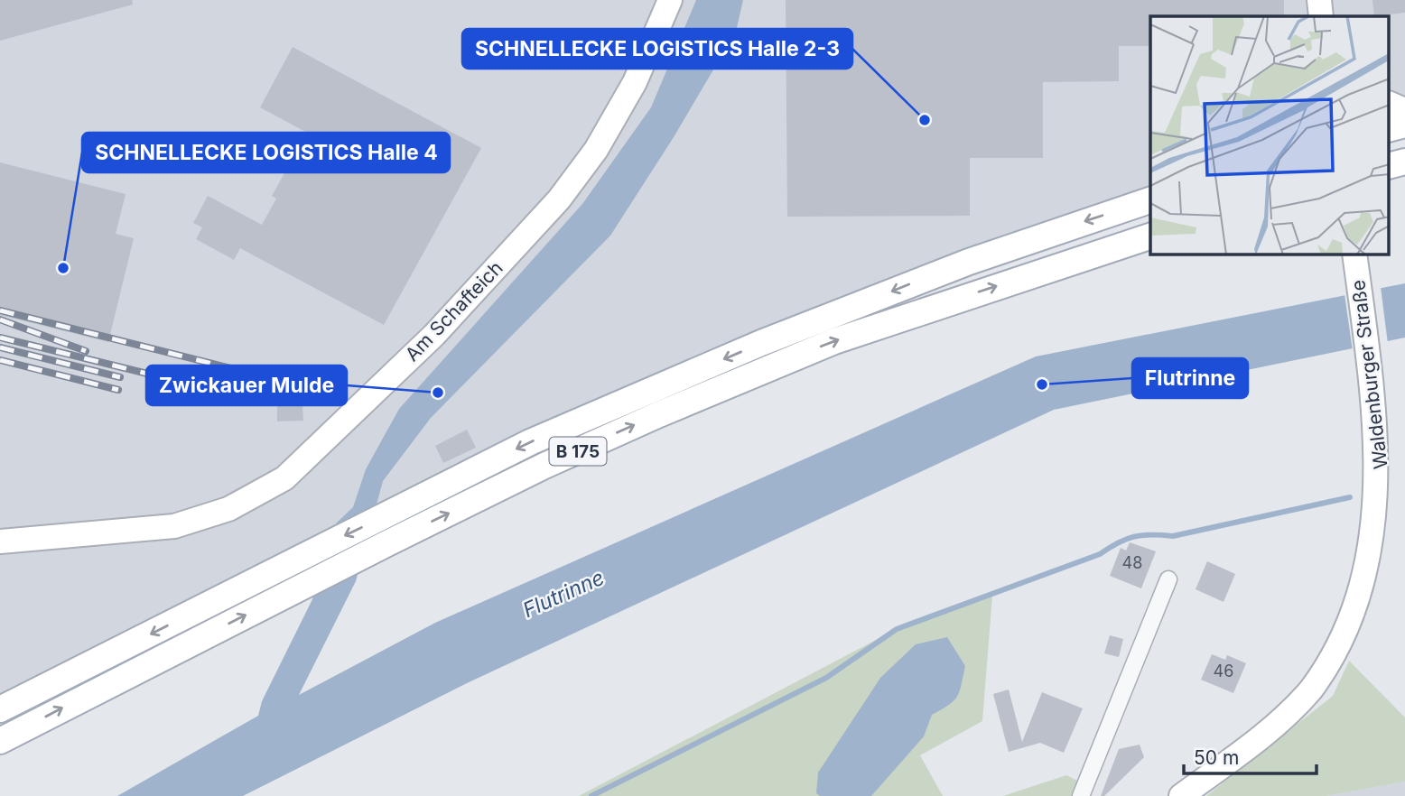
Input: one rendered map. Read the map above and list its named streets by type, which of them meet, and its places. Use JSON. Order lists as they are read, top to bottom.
{
  "streets": {
    "main road": ["B 175"],
    "street": ["Am Schafteich", "Waldenburger Straße"]
  },
  "water": ["Flutrinne"],
  "places": [
    "SCHNELLECKE LOGISTICS Halle 2-3",
    "SCHNELLECKE LOGISTICS Halle 4",
    "Flutrinne",
    "Zwickauer Mulde"
  ],
  "house_numbers": ["48", "46"],
  "scale_bar": "50 m"
}
